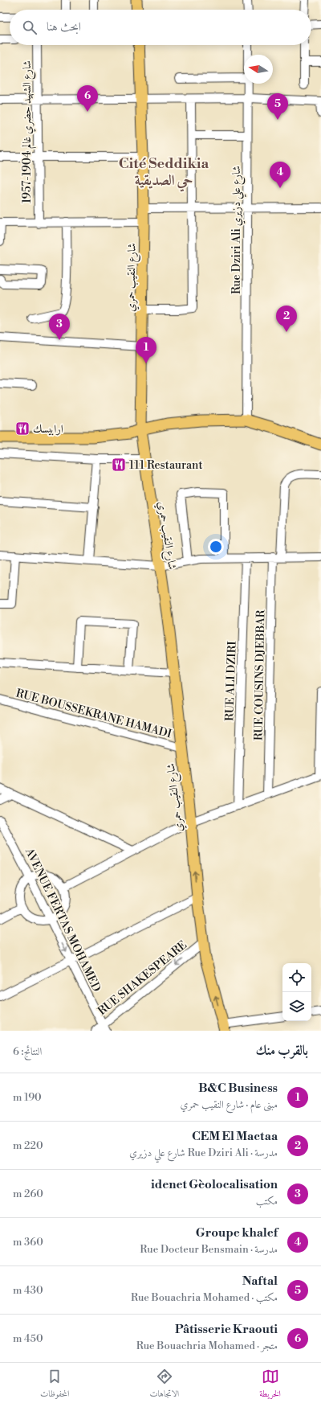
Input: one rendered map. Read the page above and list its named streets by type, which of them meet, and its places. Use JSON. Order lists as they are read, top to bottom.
{
  "streets": {
    "main road": ["شارع النقيب حمري"],
    "street": [
      "شارع الشهيد حضري غالم 1904-1957",
      "Rue Dziri Ali شارع علي دزيري",
      "RUE COUSINS DJEBBAR",
      "RUE ALI DZIRI",
      "RUE BOUSSEKRANE HAMADI",
      "AVENUE FERTAS MOHAMED",
      "RUE SHAKESPEARE"
    ]
  },
  "crossings": [
    ["شارع النقيب حمري", "RUE BOUSSEKRANE HAMADI"],
    ["شارع النقيب حمري", "RUE SHAKESPEARE"],
    ["AVENUE FERTAS MOHAMED", "RUE SHAKESPEARE"]
  ],
  "districts": ["Cité Seddikia حي الصديقية"],
  "places": {
    "restaurant": ["ارابيسك", "111 Restaurant"]
  },
  "north": "left",
  "page": {
    "search": "ابحث هنا",
    "pins": [
      "6",
      "5",
      "4",
      "2",
      "3",
      "1"
    ],
    "heading": ["بالقرب منك", "النتائج: 6"],
    "list": [
      {
        "mark": "1",
        "name": "B&C Business",
        "note": "مبنى عام · شارع النقيب حمري",
        "value": "190 m"
      },
      {
        "mark": "2",
        "name": "CEM El Mactaa",
        "note": "مدرسة · Rue Dziri Ali شارع علي دزيري",
        "value": "220 m"
      },
      {
        "mark": "3",
        "name": "idenet Gèolocalisation",
        "note": "مكتب",
        "value": "260 m"
      },
      {
        "mark": "4",
        "name": "Groupe khalef",
        "note": "مدرسة · Rue Docteur Bensmain",
        "value": "360 m"
      },
      {
        "mark": "5",
        "name": "Naftal",
        "note": "مكتب · Rue Bouachria Mohamed",
        "value": "430 m"
      },
      {
        "mark": "6",
        "name": "Pâtisserie Kraouti",
        "note": "متجر · Rue Bouachria Mohamed",
        "value": "450 m"
      }
    ],
    "nav": ["الخريطة", "الاتجاهات", "المحفوظات"]
  }
}
